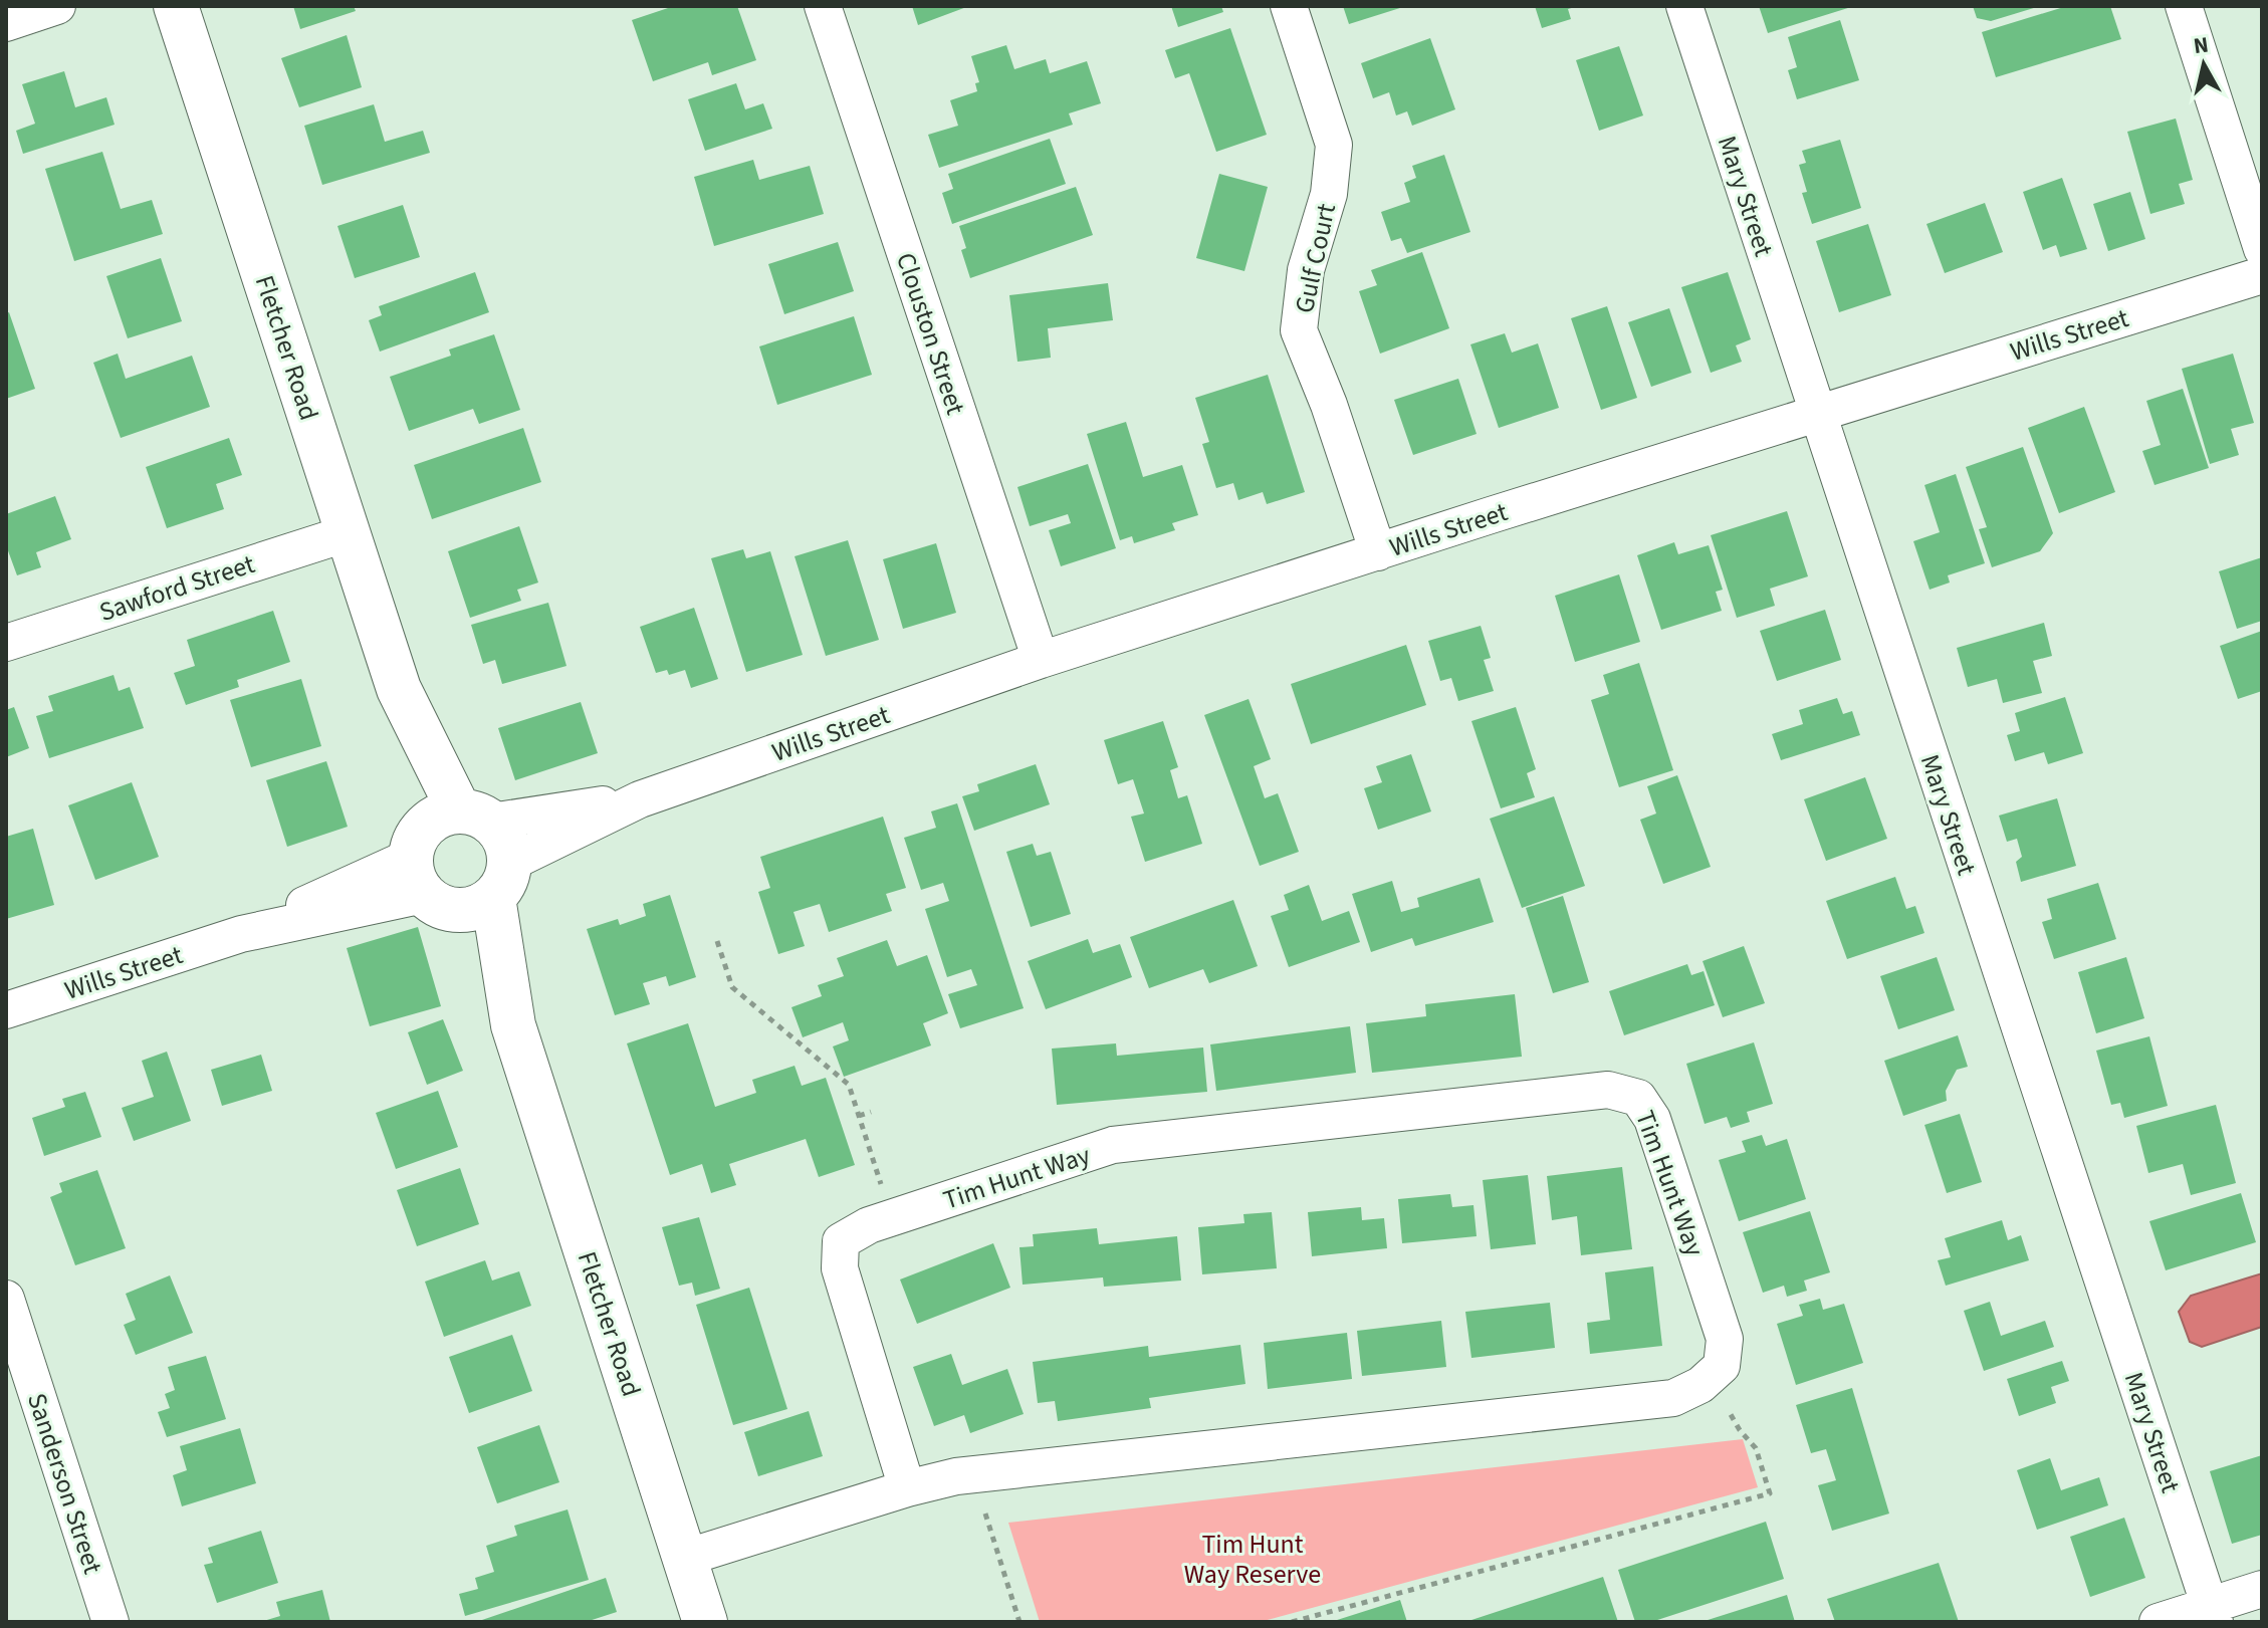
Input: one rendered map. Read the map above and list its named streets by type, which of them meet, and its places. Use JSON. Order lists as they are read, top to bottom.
{
  "streets": {
    "street": [
      "Mary Street",
      "Gulf Court",
      "Clouston Street",
      "Wills Street",
      "Fletcher Road",
      "Sawford Street",
      "Tim Hunt Way",
      "Sanderson Street"
    ]
  },
  "crossings": [
    ["Mary Street", "Wills Street"],
    ["Gulf Court", "Wills Street"],
    ["Clouston Street", "Wills Street"],
    ["Wills Street", "Fletcher Road"],
    ["Fletcher Road", "Sawford Street"],
    ["Fletcher Road", "Tim Hunt Way"]
  ],
  "parks": ["Tim Hunt Way Reserve"],
  "north": "top"
}
